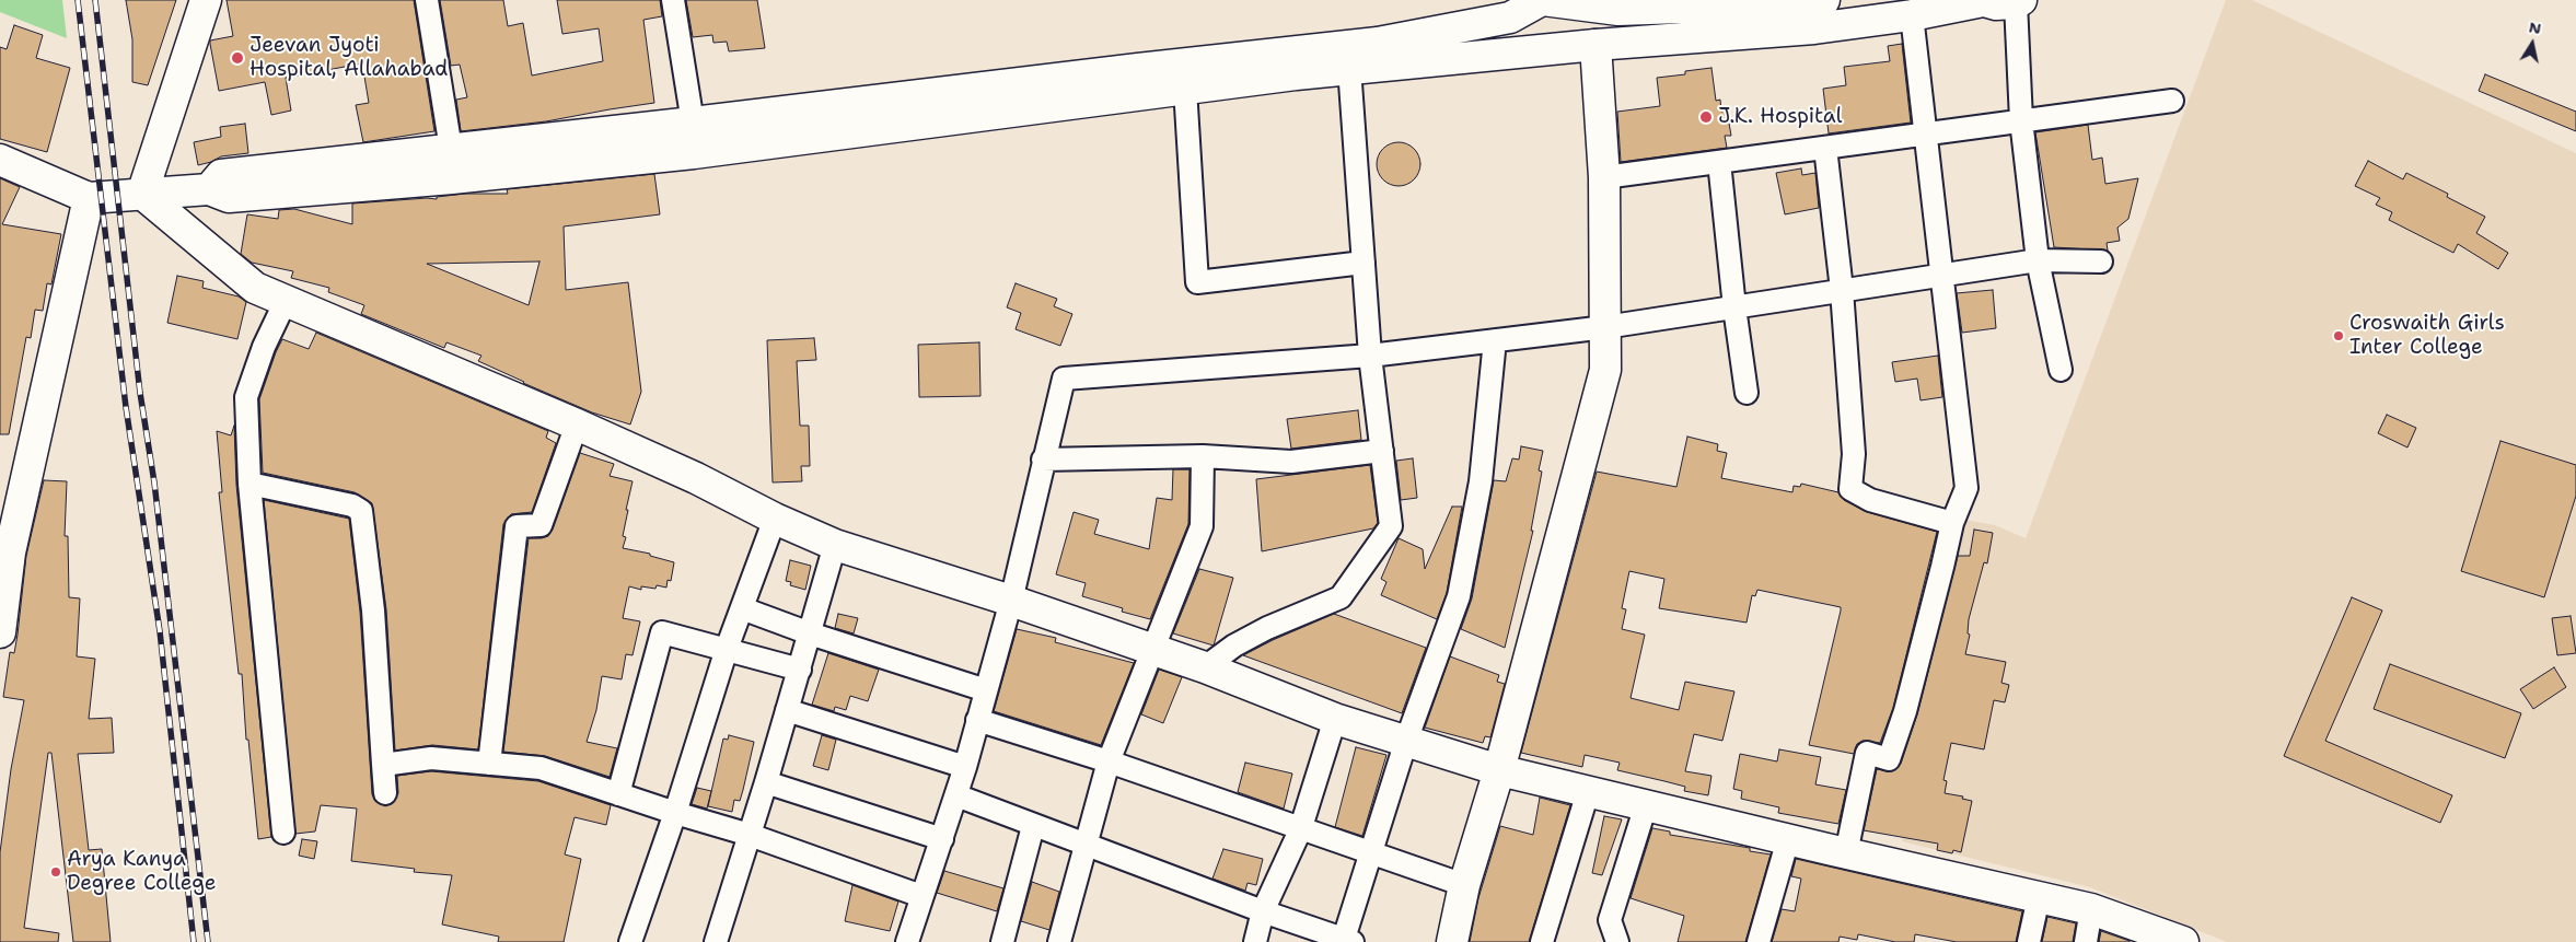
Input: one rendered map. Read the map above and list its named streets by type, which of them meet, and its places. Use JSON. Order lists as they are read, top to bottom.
{
  "places": [
    "Jeevan Jyoti Hospital, Allahabad",
    "J.K. Hospital",
    "Croswaith Girls Inter College",
    "Arya Kanya Degree College"
  ],
  "north": "top"
}
